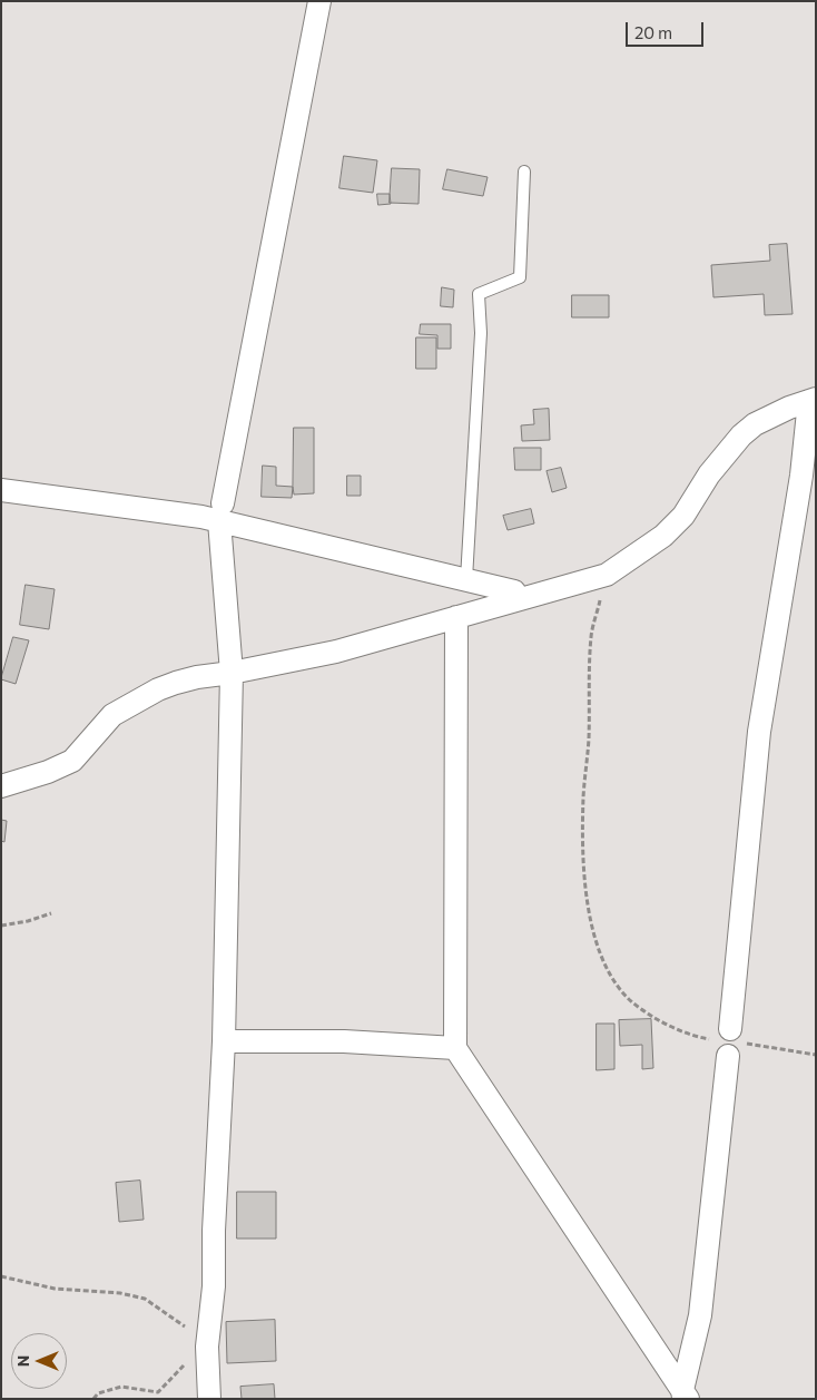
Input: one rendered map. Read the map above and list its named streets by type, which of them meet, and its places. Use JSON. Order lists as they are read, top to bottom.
{
  "scale_bar": "20 m",
  "north": "left"
}
